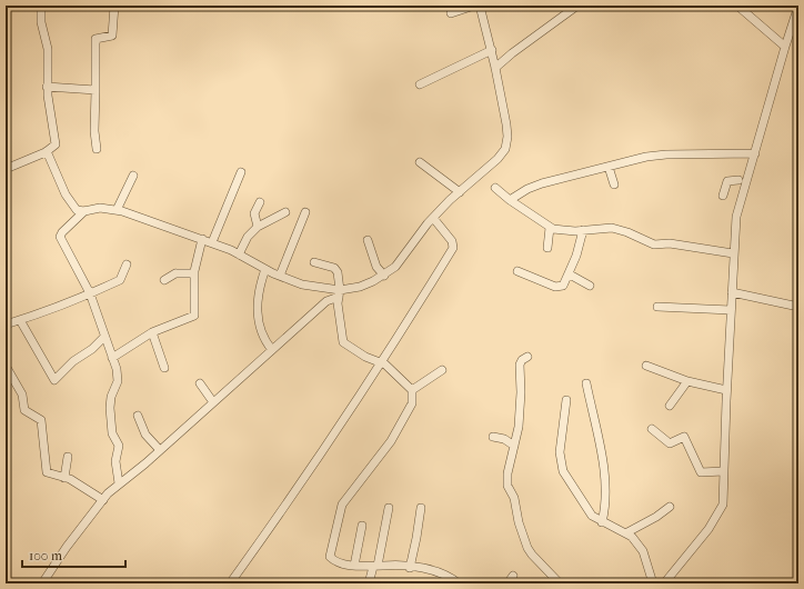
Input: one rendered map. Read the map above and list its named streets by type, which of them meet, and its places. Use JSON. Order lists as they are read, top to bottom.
{
  "scale_bar": "100 m"
}
